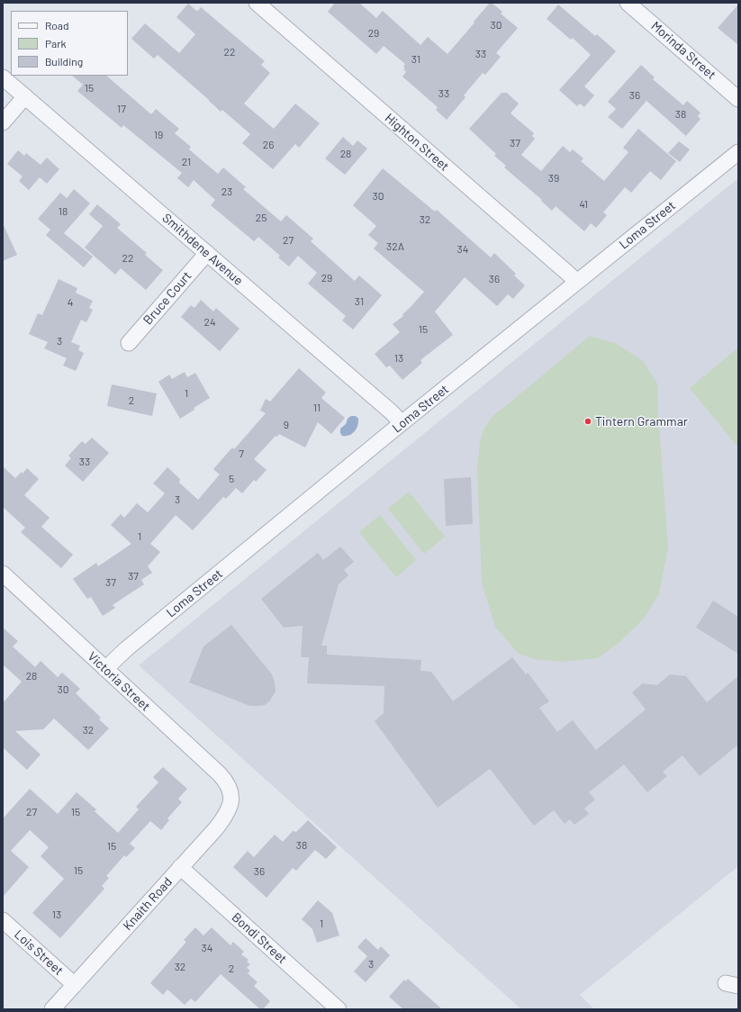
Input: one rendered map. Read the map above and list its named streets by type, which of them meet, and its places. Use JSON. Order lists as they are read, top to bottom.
{
  "streets": {
    "street": [
      "Morinda Street",
      "Highton Street",
      "Loma Street",
      "Smithdene Avenue",
      "Bruce Court",
      "Victoria Street",
      "Knaith Road",
      "Bondi Street",
      "Lois Street"
    ]
  },
  "crossings": [
    ["Highton Street", "Loma Street"],
    ["Loma Street", "Smithdene Avenue"],
    ["Loma Street", "Victoria Street"],
    ["Smithdene Avenue", "Bruce Court"],
    ["Victoria Street", "Knaith Road"],
    ["Knaith Road", "Bondi Street"],
    ["Knaith Road", "Lois Street"]
  ],
  "places": ["Tintern Grammar"],
  "house_numbers": [
    "30",
    "29",
    "22",
    "33",
    "31",
    "15",
    "33",
    "36",
    "17",
    "38",
    "19",
    "37",
    "26",
    "28",
    "21",
    "39",
    "23",
    "30",
    "41",
    "18",
    "25",
    "32",
    "27",
    "32A",
    "34",
    "22",
    "29",
    "36",
    "31",
    "4",
    "24",
    "15",
    "3",
    "13",
    "1",
    "2",
    "11",
    "9",
    "7",
    "33",
    "5",
    "3",
    "1",
    "37",
    "37",
    "28",
    "30",
    "32",
    "27",
    "15",
    "38",
    "15",
    "15",
    "36",
    "13",
    "1",
    "34",
    "3",
    "32",
    "2"
  ],
  "legend": ["Road", "Park", "Building"]
}
